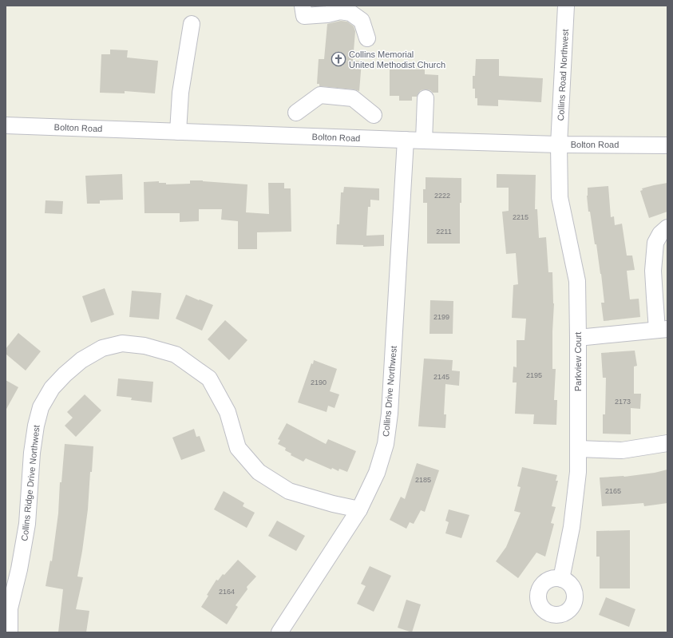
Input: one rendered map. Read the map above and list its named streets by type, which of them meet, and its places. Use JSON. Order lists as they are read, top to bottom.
{
  "streets": {
    "street": [
      "Collins Road Northwest",
      "Bolton Road",
      "Parkview Court",
      "Collins Drive Northwest",
      "Collins Ridge Drive Northwest"
    ]
  },
  "crossings": [
    ["Collins Road Northwest", "Bolton Road"],
    ["Collins Road Northwest", "Parkview Court"],
    ["Bolton Road", "Parkview Court"],
    ["Bolton Road", "Collins Drive Northwest"],
    ["Collins Drive Northwest", "Collins Ridge Drive Northwest"]
  ],
  "places": {
    "church": ["Collins Memorial United Methodist Church"]
  },
  "house_numbers": [
    "2222",
    "2215",
    "2211",
    "2199",
    "2195",
    "2145",
    "2190",
    "2173",
    "2185",
    "2165",
    "2164"
  ]
}
